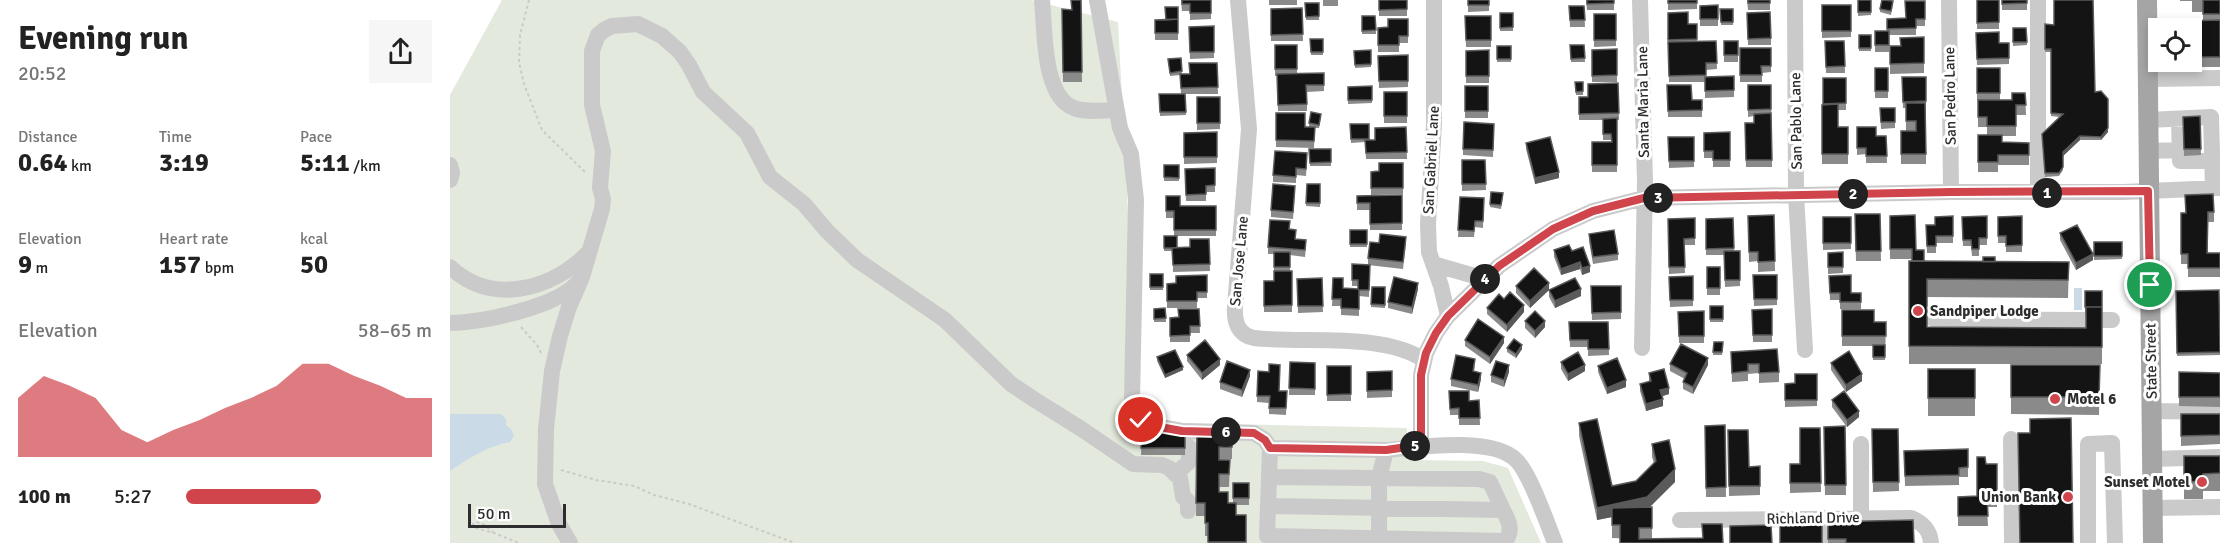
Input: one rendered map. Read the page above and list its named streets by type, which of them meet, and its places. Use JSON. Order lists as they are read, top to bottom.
{
  "streets": {
    "main road": ["State Street"],
    "street": [
      "San Pedro Lane",
      "Santa Maria Lane",
      "San Pablo Lane",
      "San Gabriel Lane",
      "San Jose Lane",
      "Richland Drive"
    ]
  },
  "places": [
    "Sandpiper Lodge",
    "Motel 6",
    "Sunset Motel",
    "Union Bank"
  ],
  "scale_bar": "50 m",
  "page": {
    "heading": ["Evening run", "20:52"],
    "stats": [
      ["Distance", "0.64 km"],
      ["Time", "3:19"],
      ["Pace", "5:11 /km"],
      ["Elevation", "9 m"],
      ["Heart rate", "157 bpm"],
      ["kcal", "50"]
    ],
    "pins": [
      "1",
      "2",
      "3",
      "4",
      "6",
      "5"
    ],
    "chart": ["Elevation", "58–65 m"],
    "list": [
      {
        "name": "100 m",
        "note": "5:27"
      }
    ],
    "scale": "50 m"
  }
}
